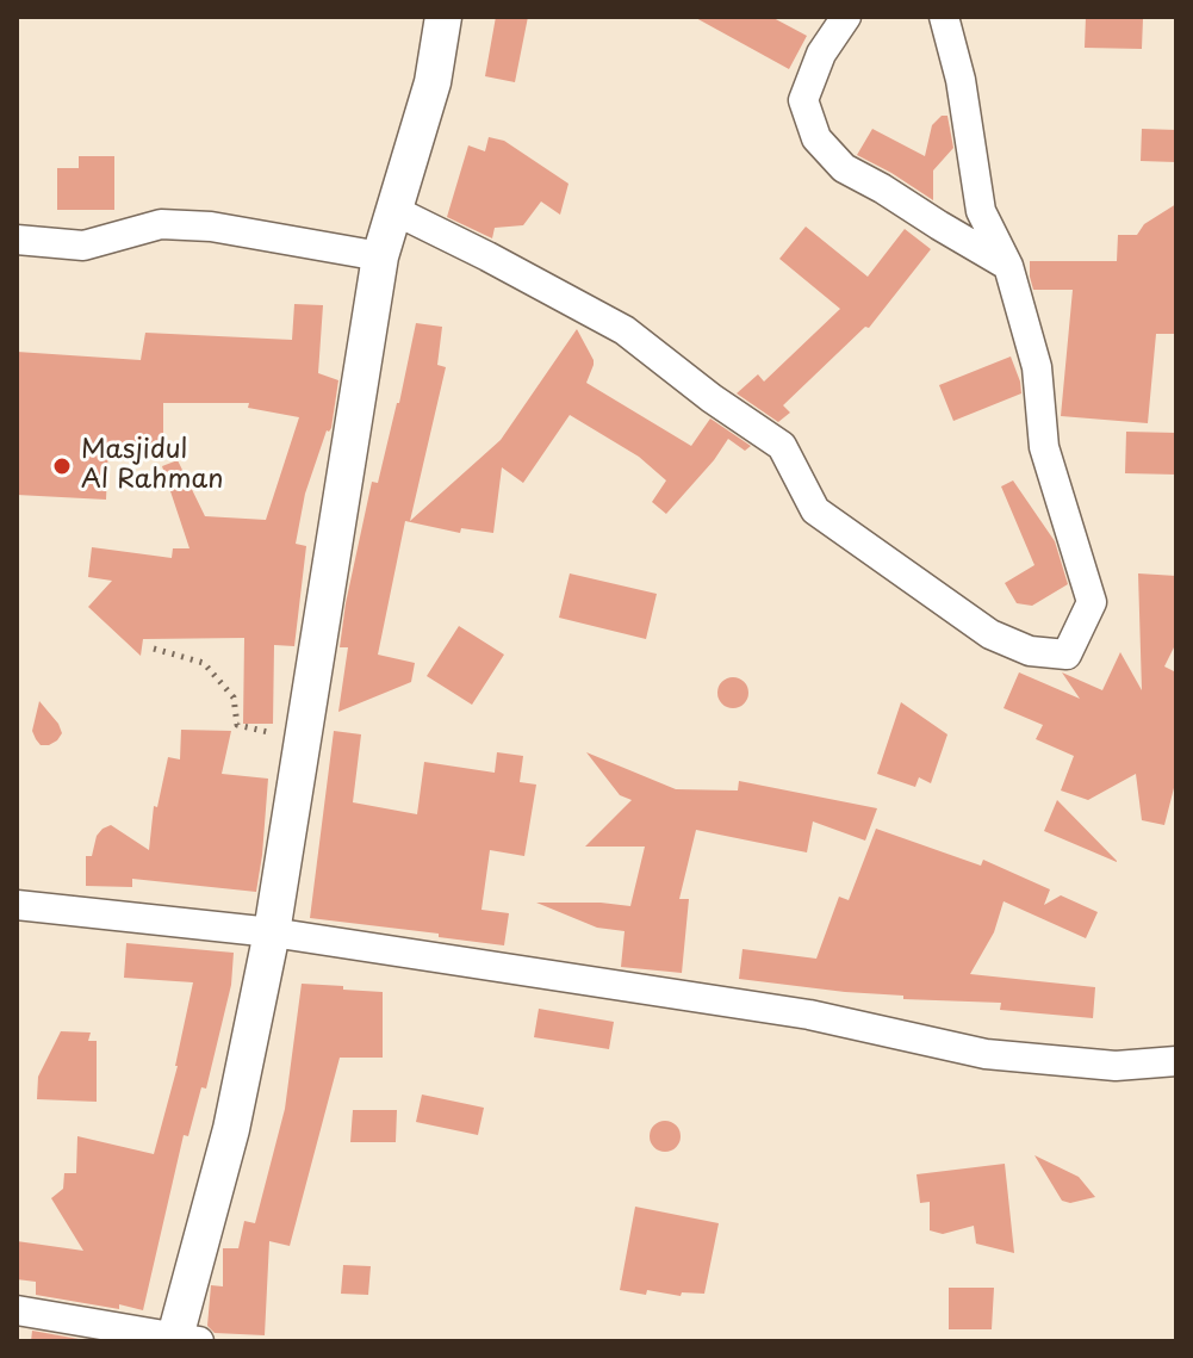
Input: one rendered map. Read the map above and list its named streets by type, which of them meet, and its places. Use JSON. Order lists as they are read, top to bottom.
{
  "places": ["Masjidul Al Rahman"]
}
